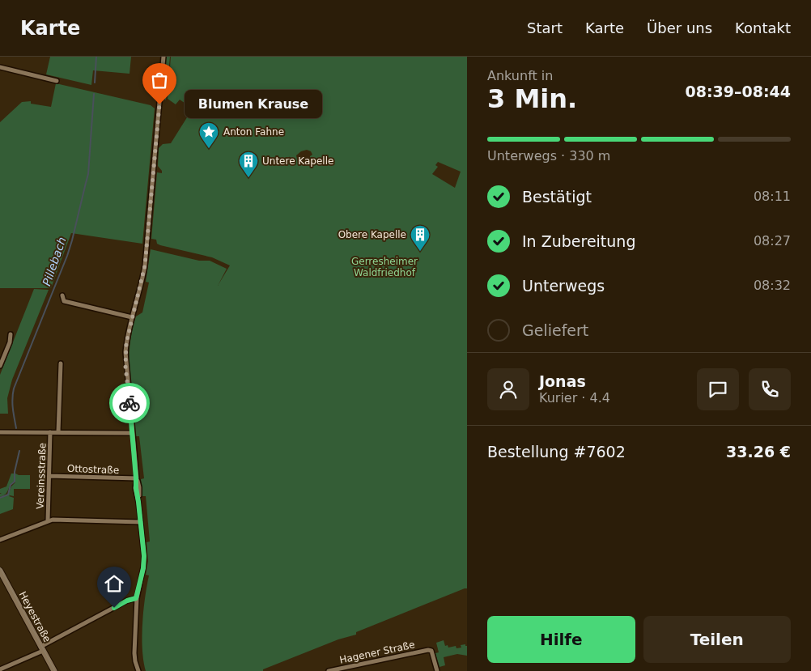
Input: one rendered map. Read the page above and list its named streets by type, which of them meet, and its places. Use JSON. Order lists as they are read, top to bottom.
{
  "streets": {
    "street": [
      "Ottostraße",
      "Vereinsstraße",
      "Heyestraße",
      "Hagener Straße"
    ]
  },
  "crossings": [
    ["Ottostraße", "Vereinsstraße"]
  ],
  "water": ["Pillebach"],
  "parks": ["Gerresheimer Waldfriedhof"],
  "places": {
    "other": ["Blumen Krause"],
    "place": ["Anton Fahne"],
    "building": ["Untere Kapelle", "Obere Kapelle"]
  },
  "page": {
    "header": "Karte",
    "nav": [
      "Start",
      "Karte",
      "Über uns",
      "Kontakt"
    ],
    "heading": ["3 Min.", "Ankunft in", "08:39–08:44"],
    "panel": [
      "Jonas",
      "Kurier · 4.4",
      "Bestellung #7602",
      "33.26 €"
    ],
    "bubble": "Blumen Krause",
    "bar": "Unterwegs · 330 m",
    "list": [
      ["Bestätigt", "08:11"],
      ["In Zubereitung", "08:27"],
      ["Unterwegs", "08:32"],
      "Geliefert"
    ],
    "buttons": ["Hilfe", "Teilen"]
  }
}
